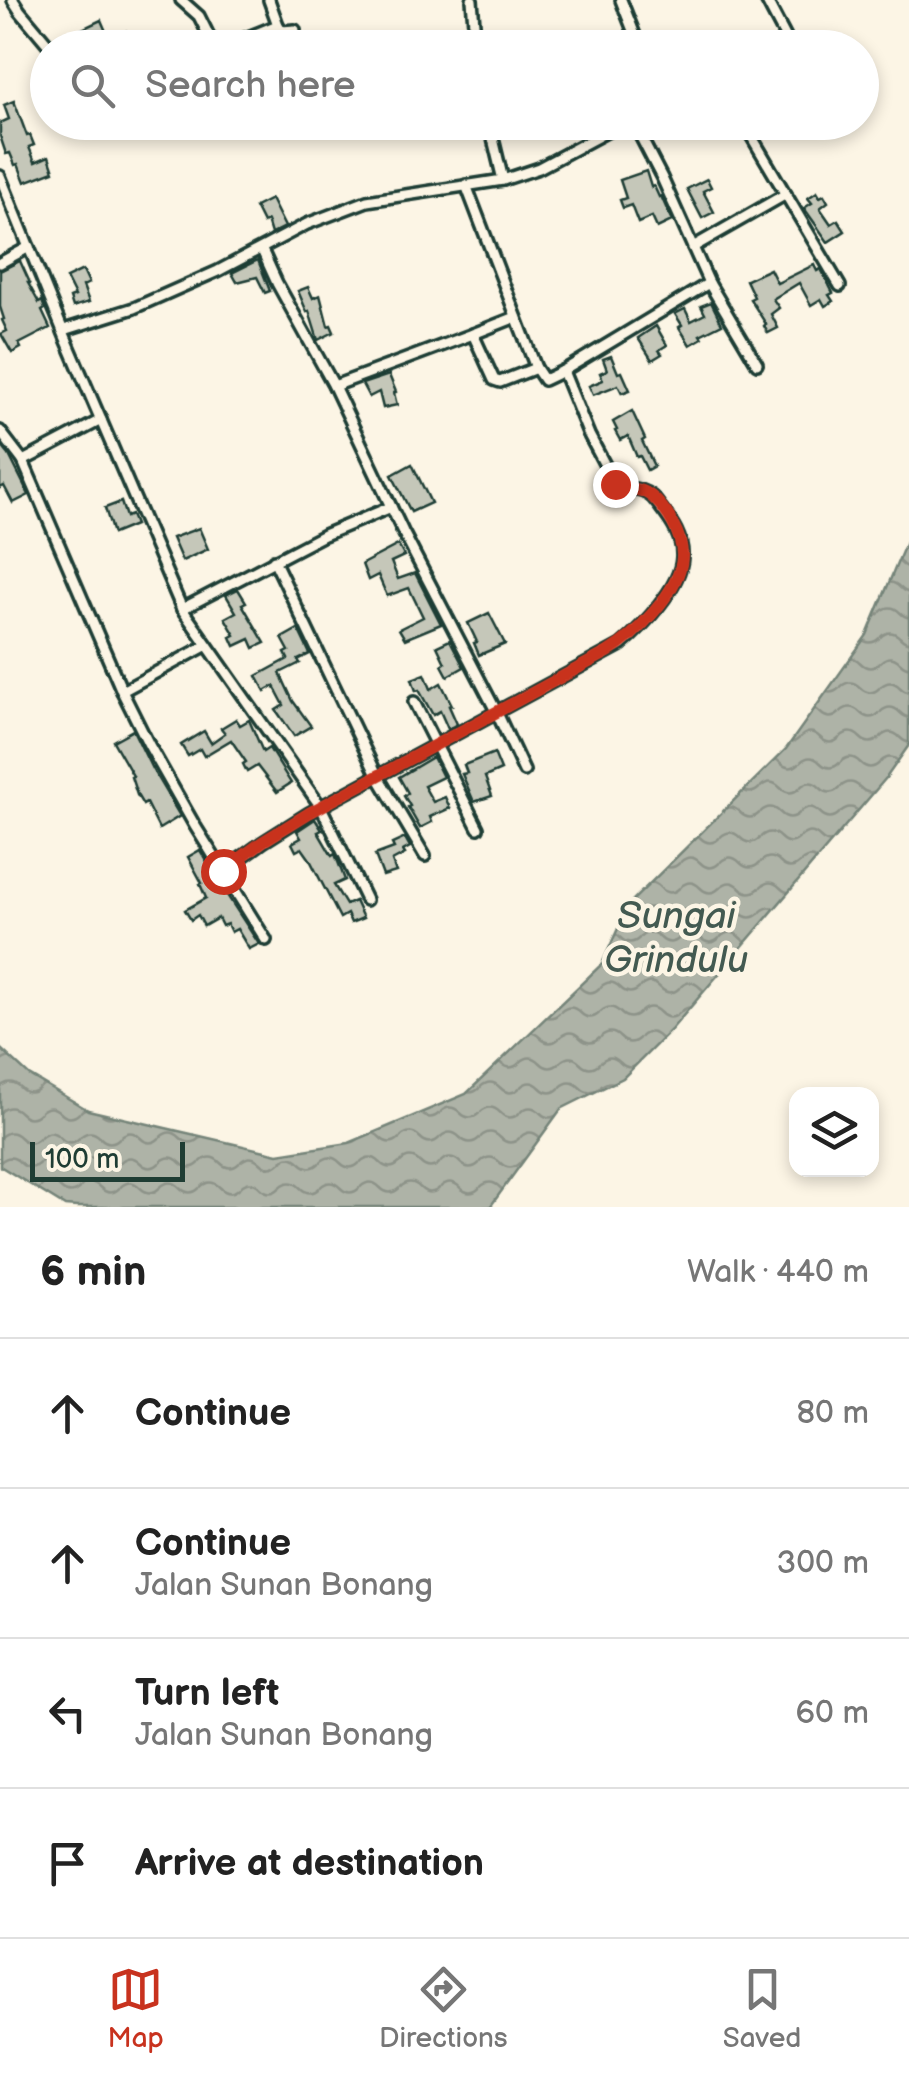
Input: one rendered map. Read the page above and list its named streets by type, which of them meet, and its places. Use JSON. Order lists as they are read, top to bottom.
{
  "water": ["Sungai Grindulu"],
  "scale_bar": "100 m",
  "page": {
    "search": "Search here",
    "scale": "100 m",
    "heading": ["6 min", "Walk · 440 m"],
    "list": [
      ["Continue", "80 m"],
      ["Continue", "Jalan Sunan Bonang", "300 m"],
      ["Turn left", "Jalan Sunan Bonang", "60 m"],
      "Arrive at destination"
    ],
    "nav": ["Map", "Directions", "Saved"]
  }
}
